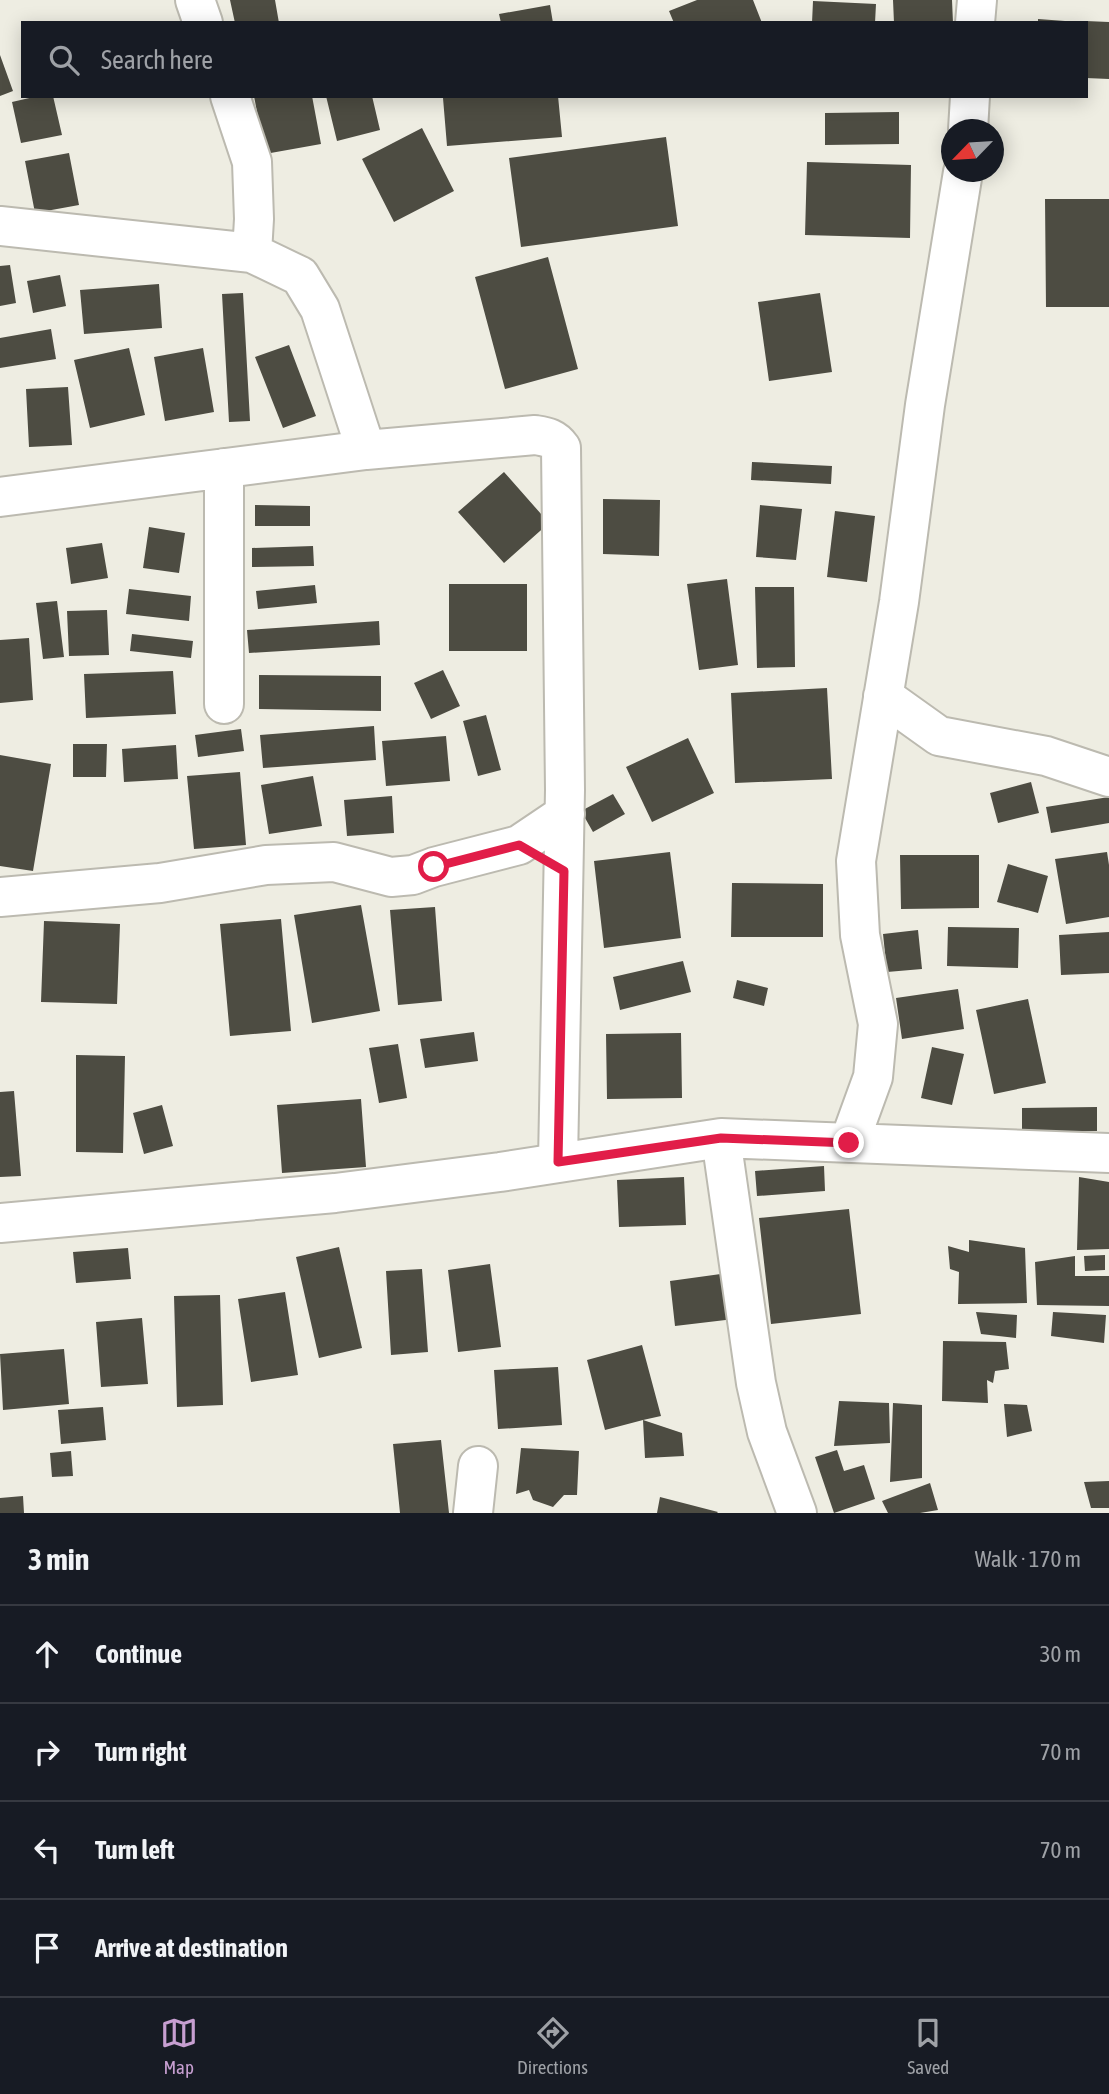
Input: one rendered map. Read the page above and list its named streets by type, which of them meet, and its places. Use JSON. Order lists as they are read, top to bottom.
{
  "north": "bottom left",
  "page": {
    "search": "Search here",
    "heading": ["3 min", "Walk · 170 m"],
    "list": [
      ["Continue", "30 m"],
      ["Turn right", "70 m"],
      ["Turn left", "70 m"],
      "Arrive at destination"
    ],
    "nav": ["Map", "Directions", "Saved"]
  }
}
